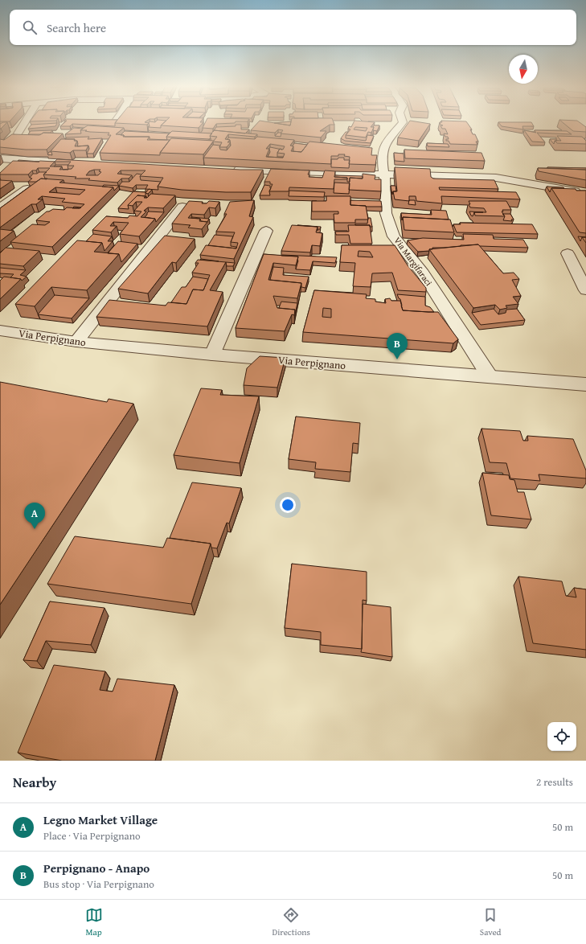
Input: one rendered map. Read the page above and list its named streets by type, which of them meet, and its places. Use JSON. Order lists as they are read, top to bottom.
{
  "streets": {
    "street": ["Via Margifaraci", "Via Perpignano"]
  },
  "crossings": [
    ["Via Margifaraci", "Via Perpignano"]
  ],
  "north": "bottom",
  "page": {
    "search": "Search here",
    "pins": ["B", "A"],
    "heading": ["Nearby", "2 results"],
    "list": [
      {
        "mark": "A",
        "name": "Legno Market Village",
        "note": "Place · Via Perpignano",
        "value": "50 m"
      },
      {
        "mark": "B",
        "name": "Perpignano - Anapo",
        "note": "Bus stop · Via Perpignano",
        "value": "50 m"
      }
    ],
    "nav": ["Map", "Directions", "Saved"]
  }
}
